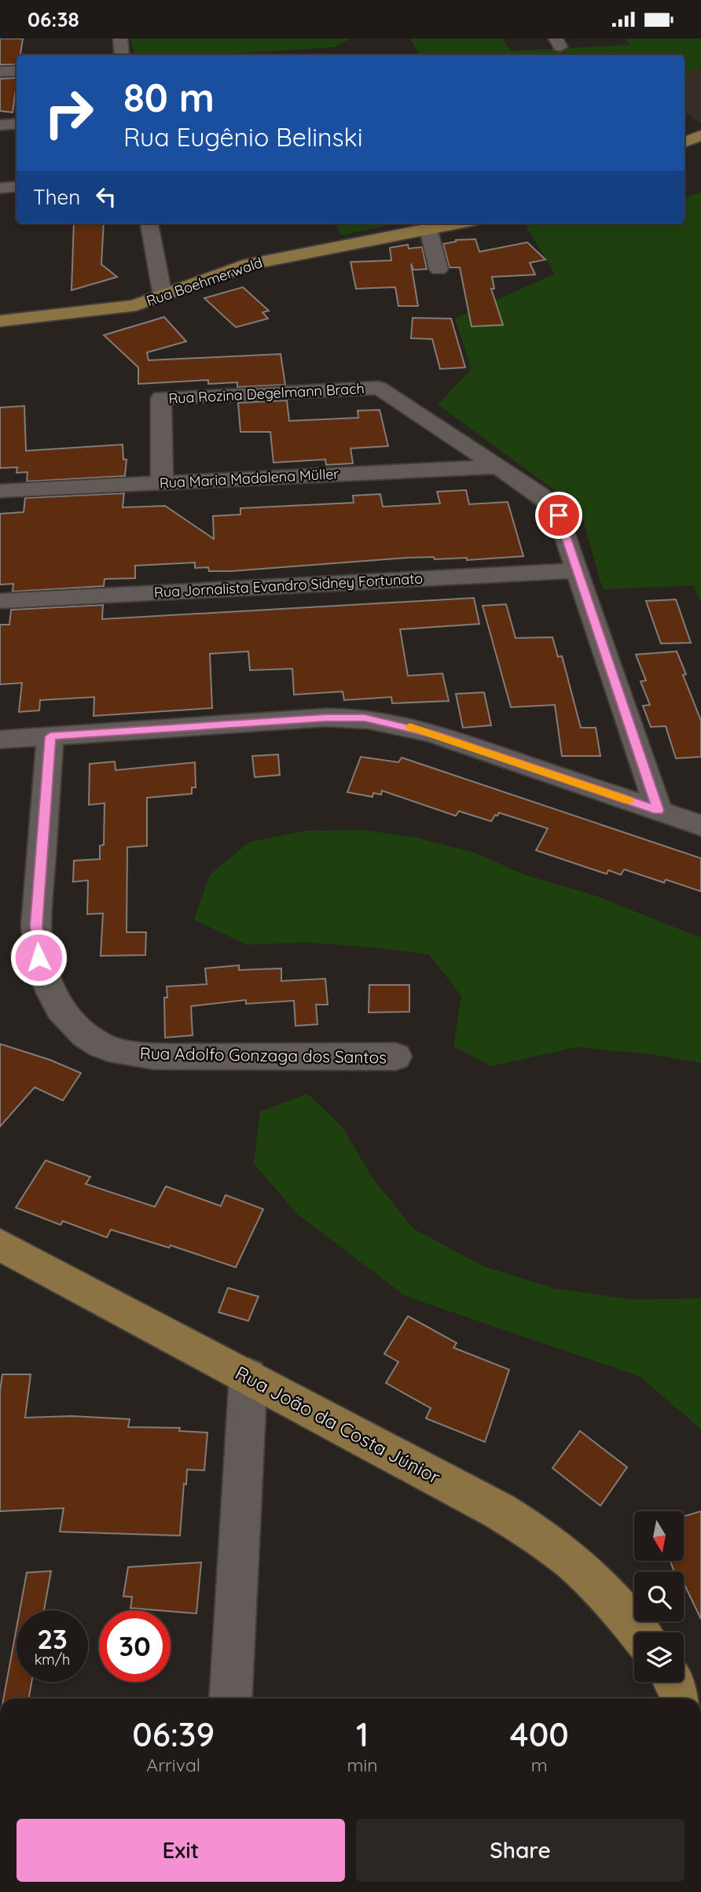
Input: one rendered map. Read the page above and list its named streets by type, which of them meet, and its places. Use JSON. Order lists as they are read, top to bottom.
{
  "streets": {
    "main road": ["Rua Boehmerwald", "Rua João da Costa Júnior"],
    "street": [
      "Rua Rozina Degelmann Brach",
      "Rua Maria Madalena Müller",
      "Rua Jornalista Evandro Sidney Fortunato",
      "Rua Adolfo Gonzaga dos Santos"
    ]
  },
  "crossings": [
    ["Rua Rozina Degelmann Brach", "Rua Maria Madalena Müller"]
  ],
  "north": "bottom",
  "page": {
    "status": "06:38",
    "turn": ["80 m", "Rua Eugênio Belinski"],
    "then": "Then",
    "speed": "23 km/h",
    "limit": "30",
    "eta": [
      "06:39",
      "Arrival",
      "1",
      "min",
      "400",
      "m"
    ],
    "buttons": ["Exit", "Share"]
  }
}
